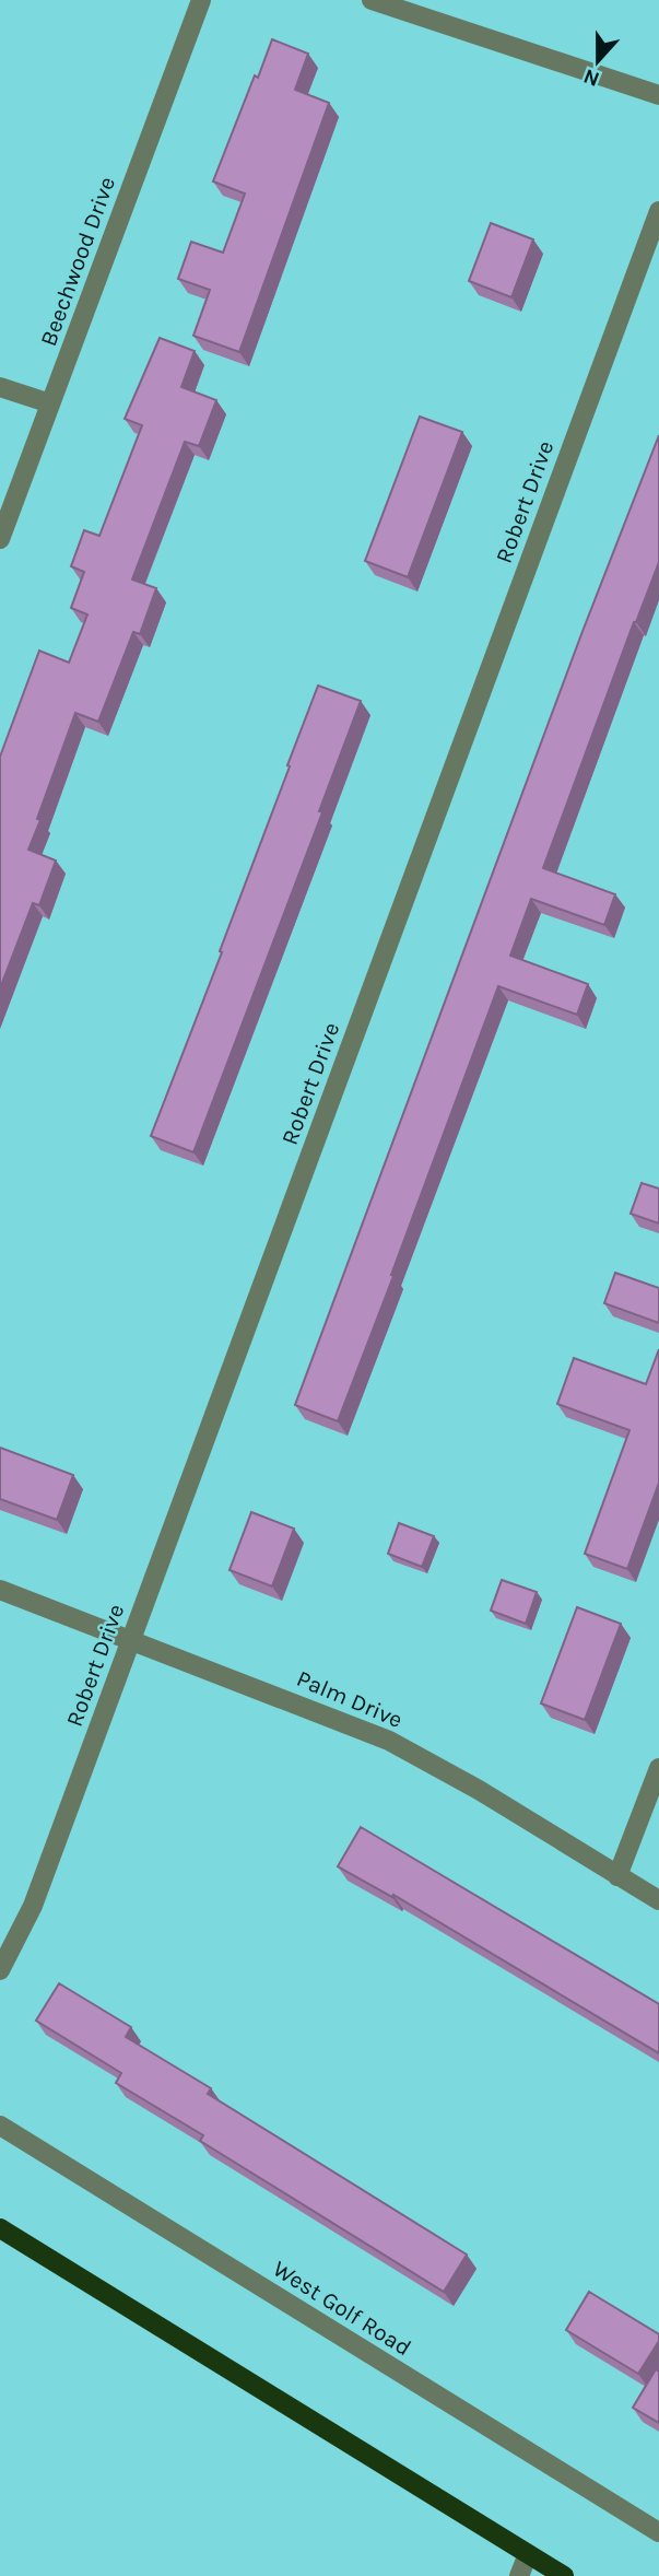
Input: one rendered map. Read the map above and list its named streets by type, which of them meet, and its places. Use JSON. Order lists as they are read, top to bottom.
{
  "streets": {
    "street": [
      "Beechwood Drive",
      "Robert Drive",
      "Palm Drive",
      "West Golf Road"
    ]
  },
  "crossings": [
    ["Robert Drive", "Palm Drive"]
  ],
  "north": "bottom"
}
